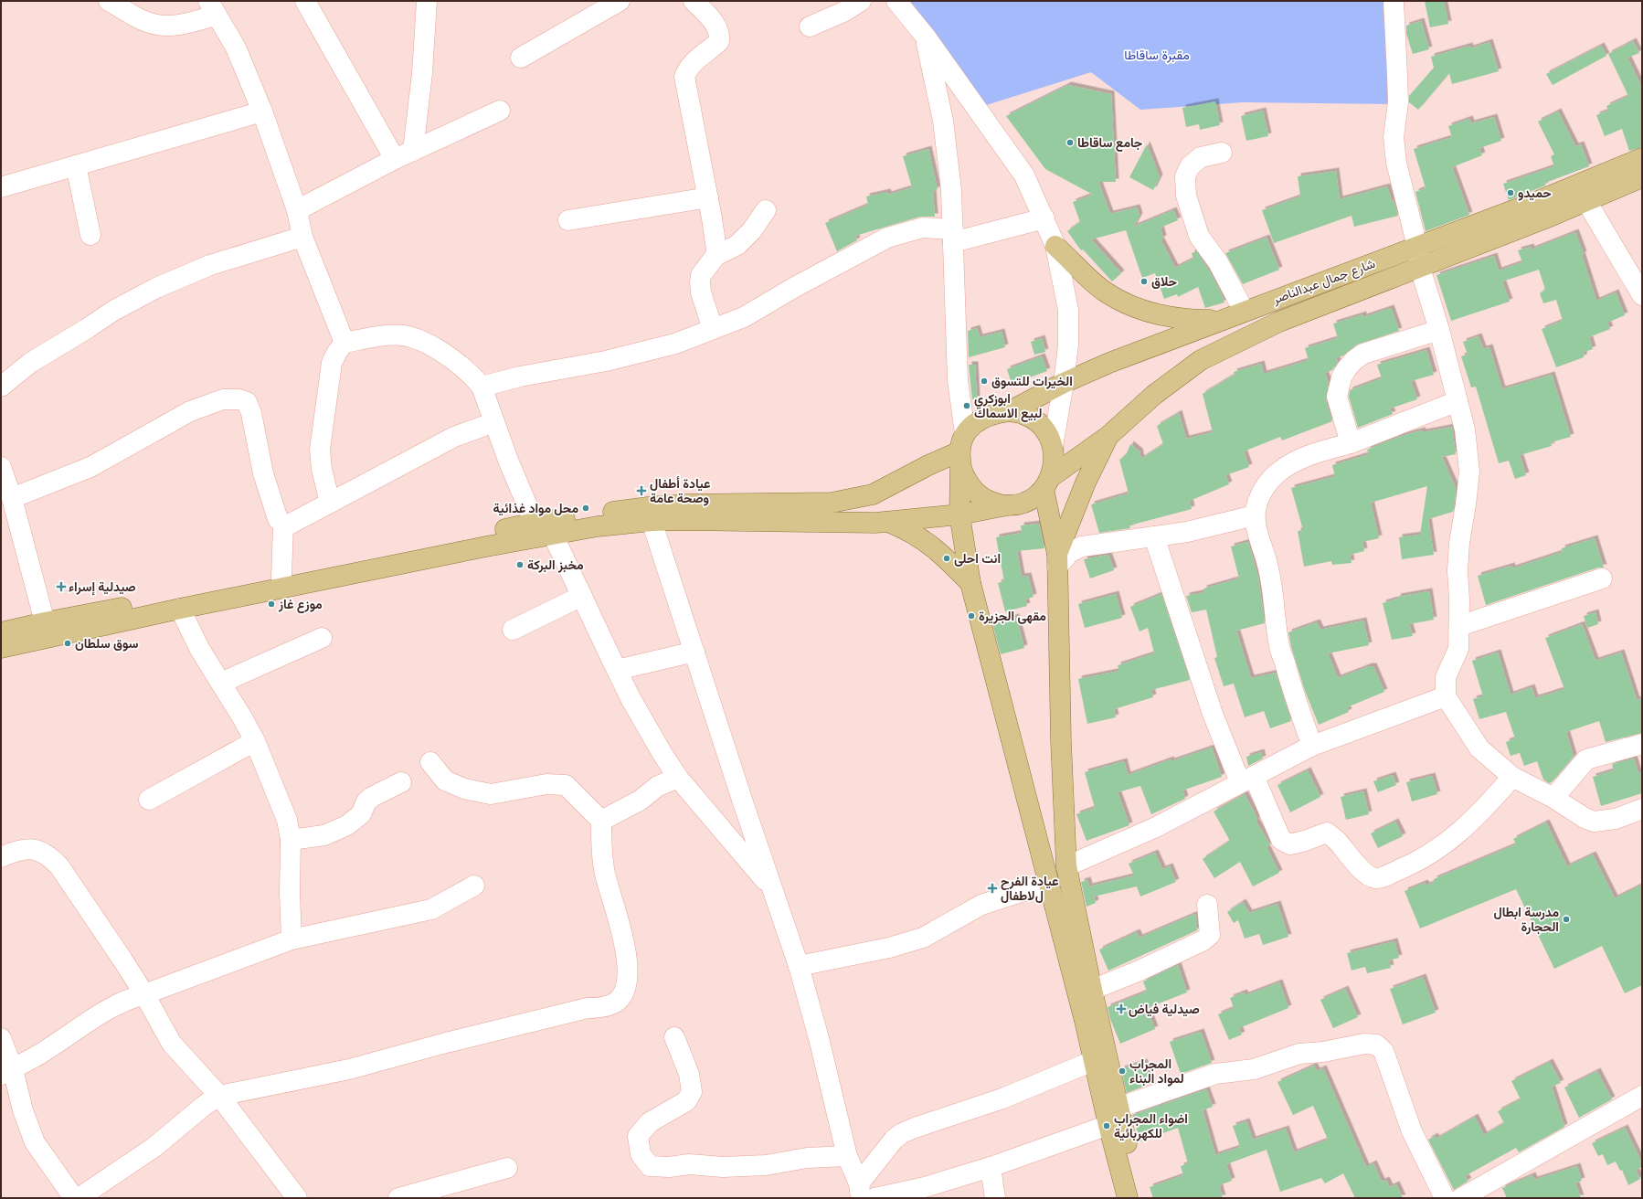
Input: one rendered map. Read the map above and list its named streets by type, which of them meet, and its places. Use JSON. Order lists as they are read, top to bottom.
{
  "streets": {
    "main road": ["شارع جمال عبدالناصر"]
  },
  "parks": ["مقبرة ساقاطا"],
  "places": {
    "other": [
      "جامع ساقاطا",
      "حميدو",
      "حلاق",
      "الخيرات للتسوق",
      "ابوزكري لبيع اﻻسماك",
      "محل مواد غذائية",
      "انت احلى",
      "مخبز البركة",
      "موزع غاز",
      "مقهى الجزيرة",
      "سوق سلطان",
      "مدرسة ابطال الحجارة",
      "المجراب لمواد البناء",
      "اضواء المجراب للكهربائية"
    ],
    "health": [
      "عيادة أطفال وصحة عامة",
      "صيدلية إسراء",
      "عيادة الفرح لﻻطفال",
      "صيدلية فياض"
    ]
  }
}
